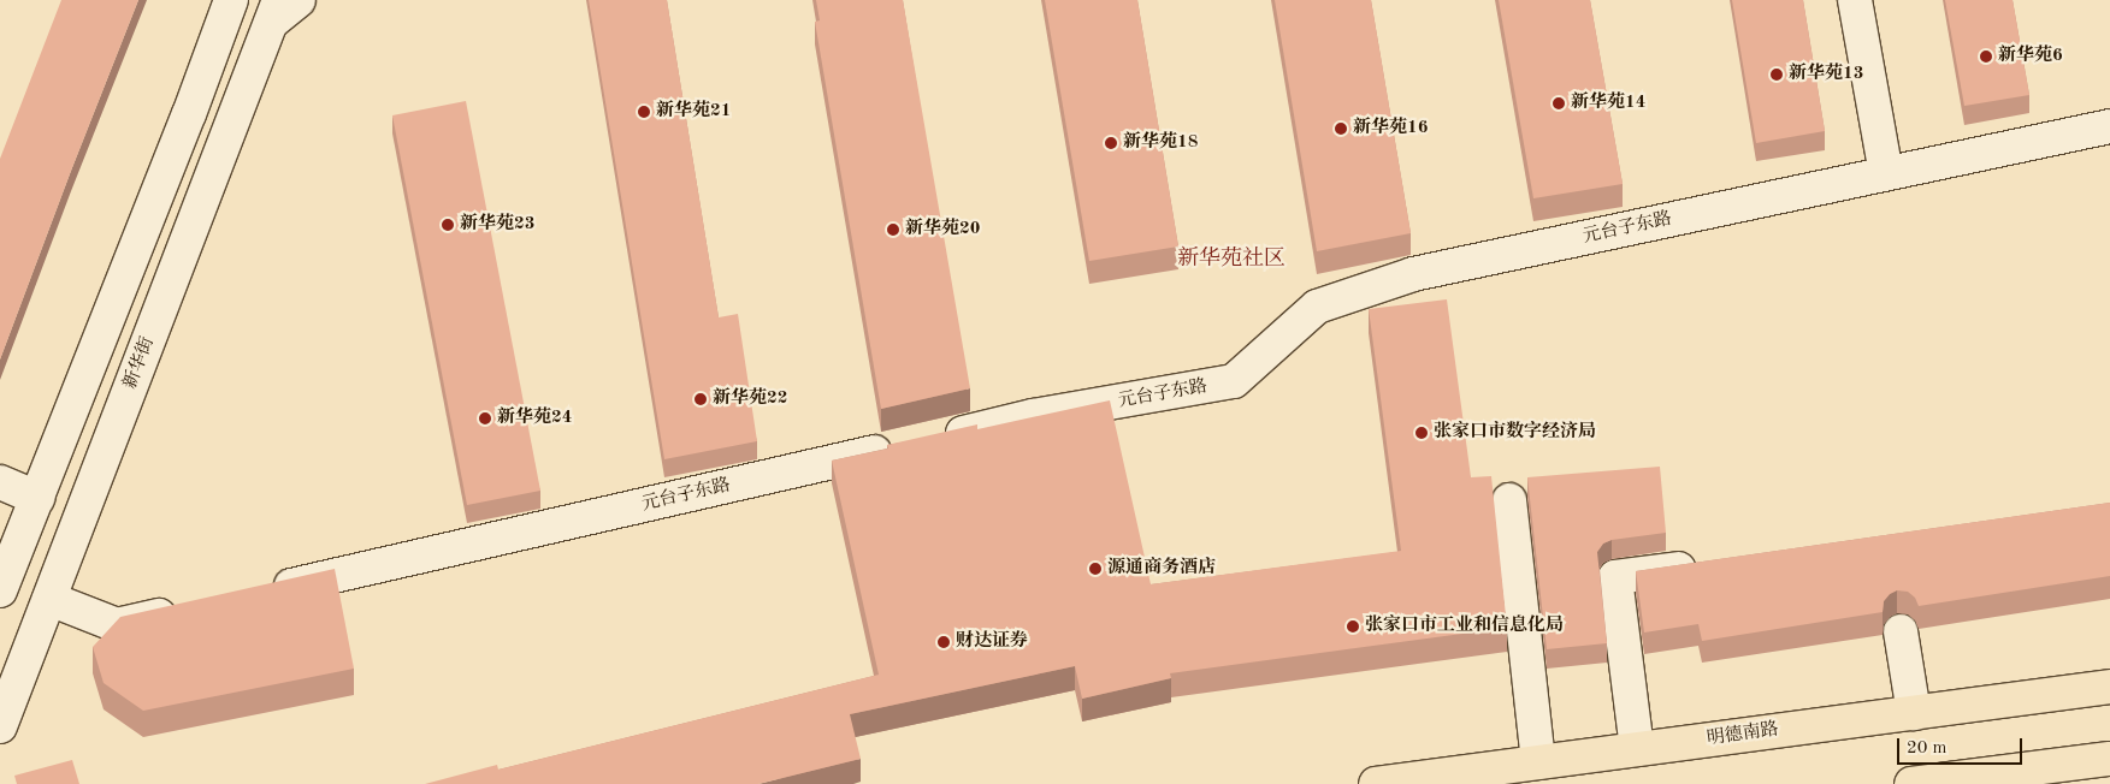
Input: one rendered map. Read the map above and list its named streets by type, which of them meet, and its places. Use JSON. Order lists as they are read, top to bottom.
{
  "streets": {
    "main road": ["明德南路"],
    "street": ["元台子东路", "新华街"]
  },
  "districts": ["新华苑社区"],
  "places": [
    "新华苑6",
    "新华苑13",
    "新华苑14",
    "新华苑21",
    "新华苑16",
    "新华苑18",
    "新华苑23",
    "新华苑20",
    "新华苑22",
    "新华苑24",
    "张家口市数字经济局",
    "源通商务酒店",
    "张家口市工业和信息化局",
    "财达证券"
  ],
  "scale_bar": "20 m"
}
